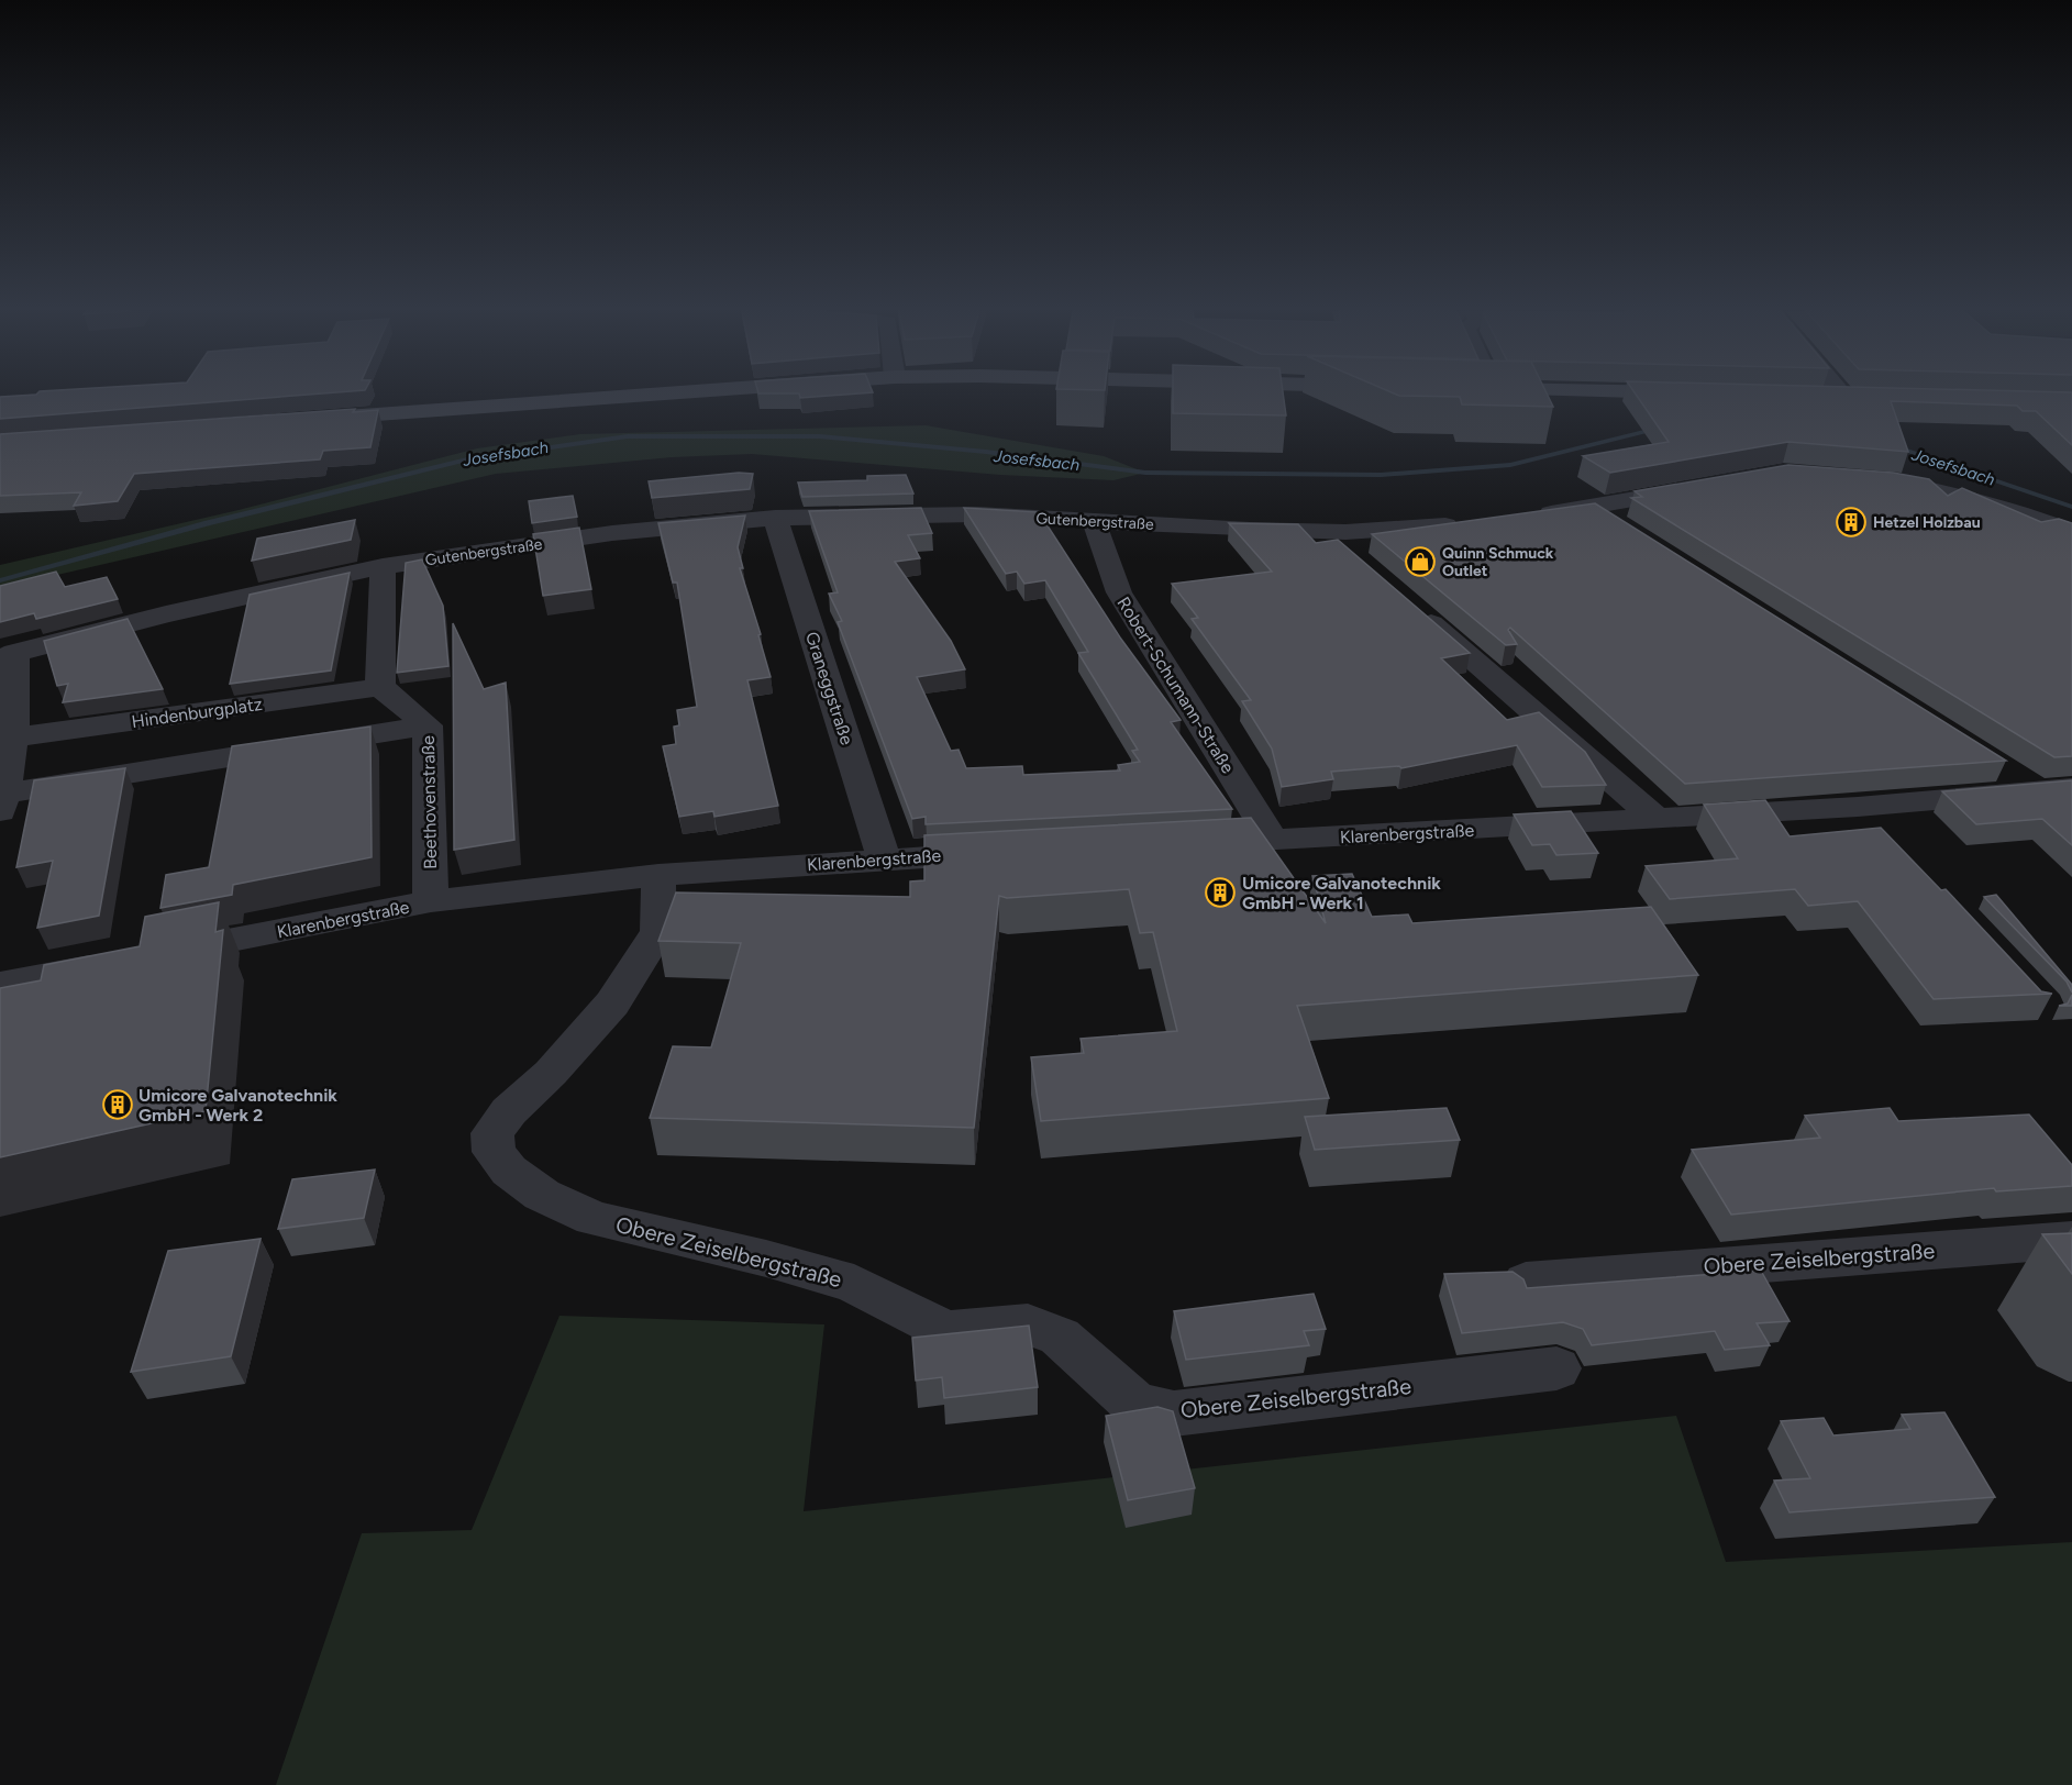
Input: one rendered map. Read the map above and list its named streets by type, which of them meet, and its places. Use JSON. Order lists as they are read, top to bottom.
{
  "streets": {
    "street": [
      "Gutenbergstraße",
      "Robert-Schumann-Straße",
      "Graneggstraße",
      "Hindenburgplatz",
      "Beethovenstraße",
      "Klarenbergstraße",
      "Obere Zeiselbergstraße"
    ]
  },
  "crossings": [
    ["Gutenbergstraße", "Robert-Schumann-Straße"],
    ["Gutenbergstraße", "Graneggstraße"],
    ["Robert-Schumann-Straße", "Klarenbergstraße"],
    ["Graneggstraße", "Klarenbergstraße"],
    ["Hindenburgplatz", "Beethovenstraße"],
    ["Beethovenstraße", "Klarenbergstraße"],
    ["Klarenbergstraße", "Obere Zeiselbergstraße"]
  ],
  "water": ["Josefsbach"],
  "places": {
    "building": ["Hetzel Holzbau", "Umicore Galvanotechnik GmbH - Werk 1", "Umicore Galvanotechnik GmbH - Werk 2"],
    "shop": ["Quinn Schmuck Outlet"]
  }
}
